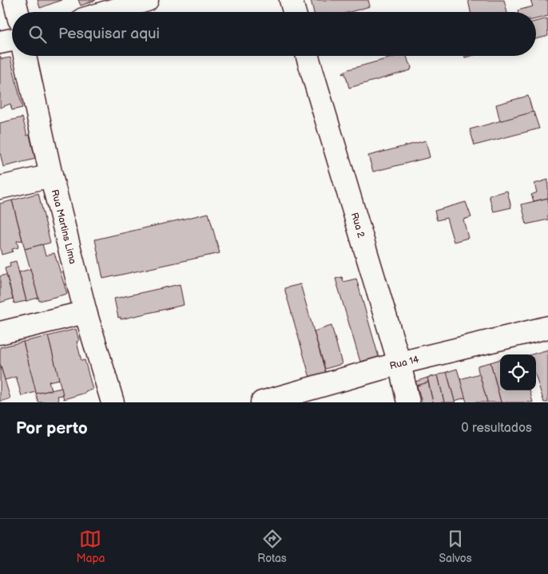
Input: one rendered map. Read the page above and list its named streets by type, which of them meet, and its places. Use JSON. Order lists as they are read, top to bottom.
{
  "streets": {
    "street": ["Rua 2", "Rua Martins Lima", "Rua 14"]
  },
  "crossings": [
    ["Rua 2", "Rua 14"]
  ],
  "page": {
    "search": "Pesquisar aqui",
    "heading": ["Por perto", "0 resultados"],
    "nav": ["Mapa", "Rotas", "Salvos"]
  }
}
